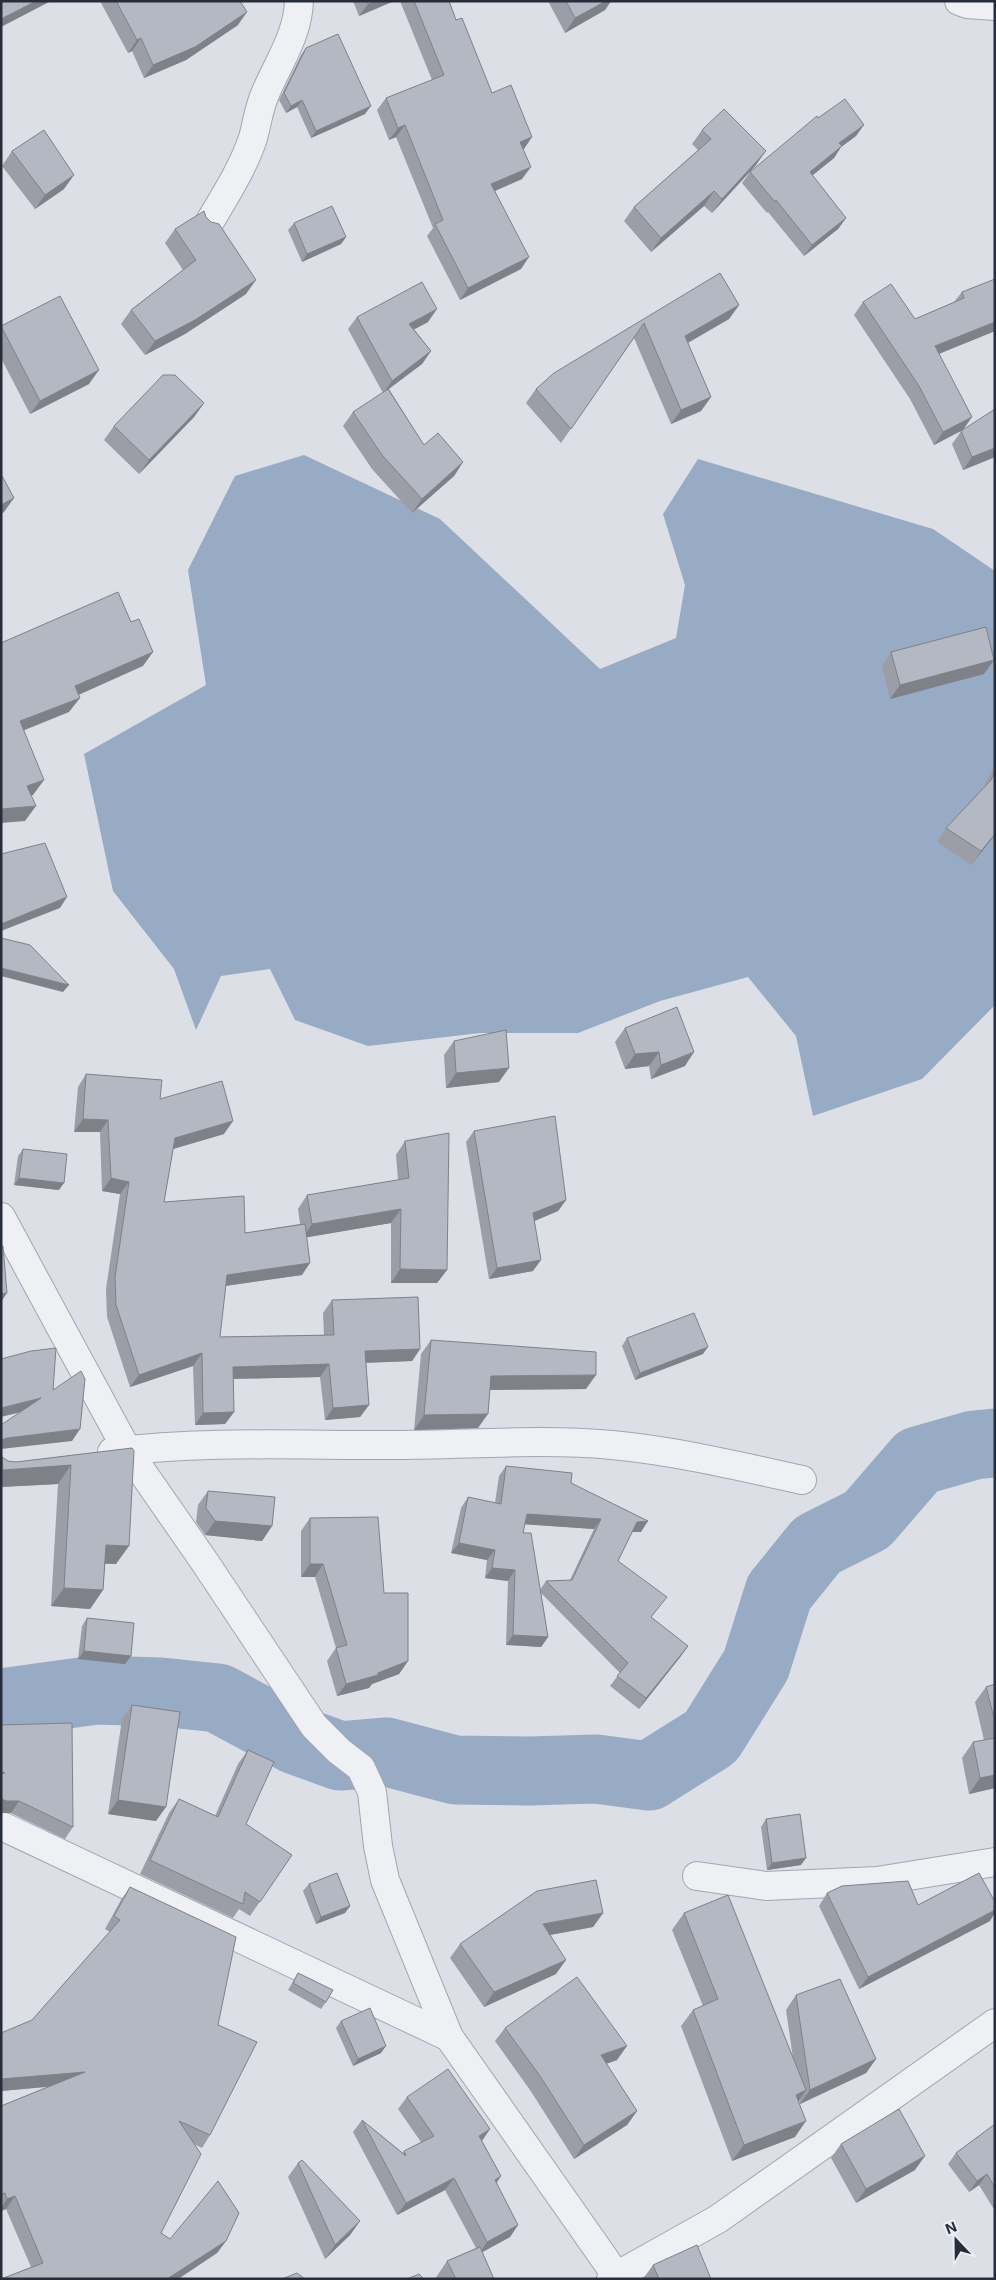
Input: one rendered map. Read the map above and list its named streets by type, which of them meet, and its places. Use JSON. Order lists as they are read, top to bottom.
{
  "north": "top"
}
